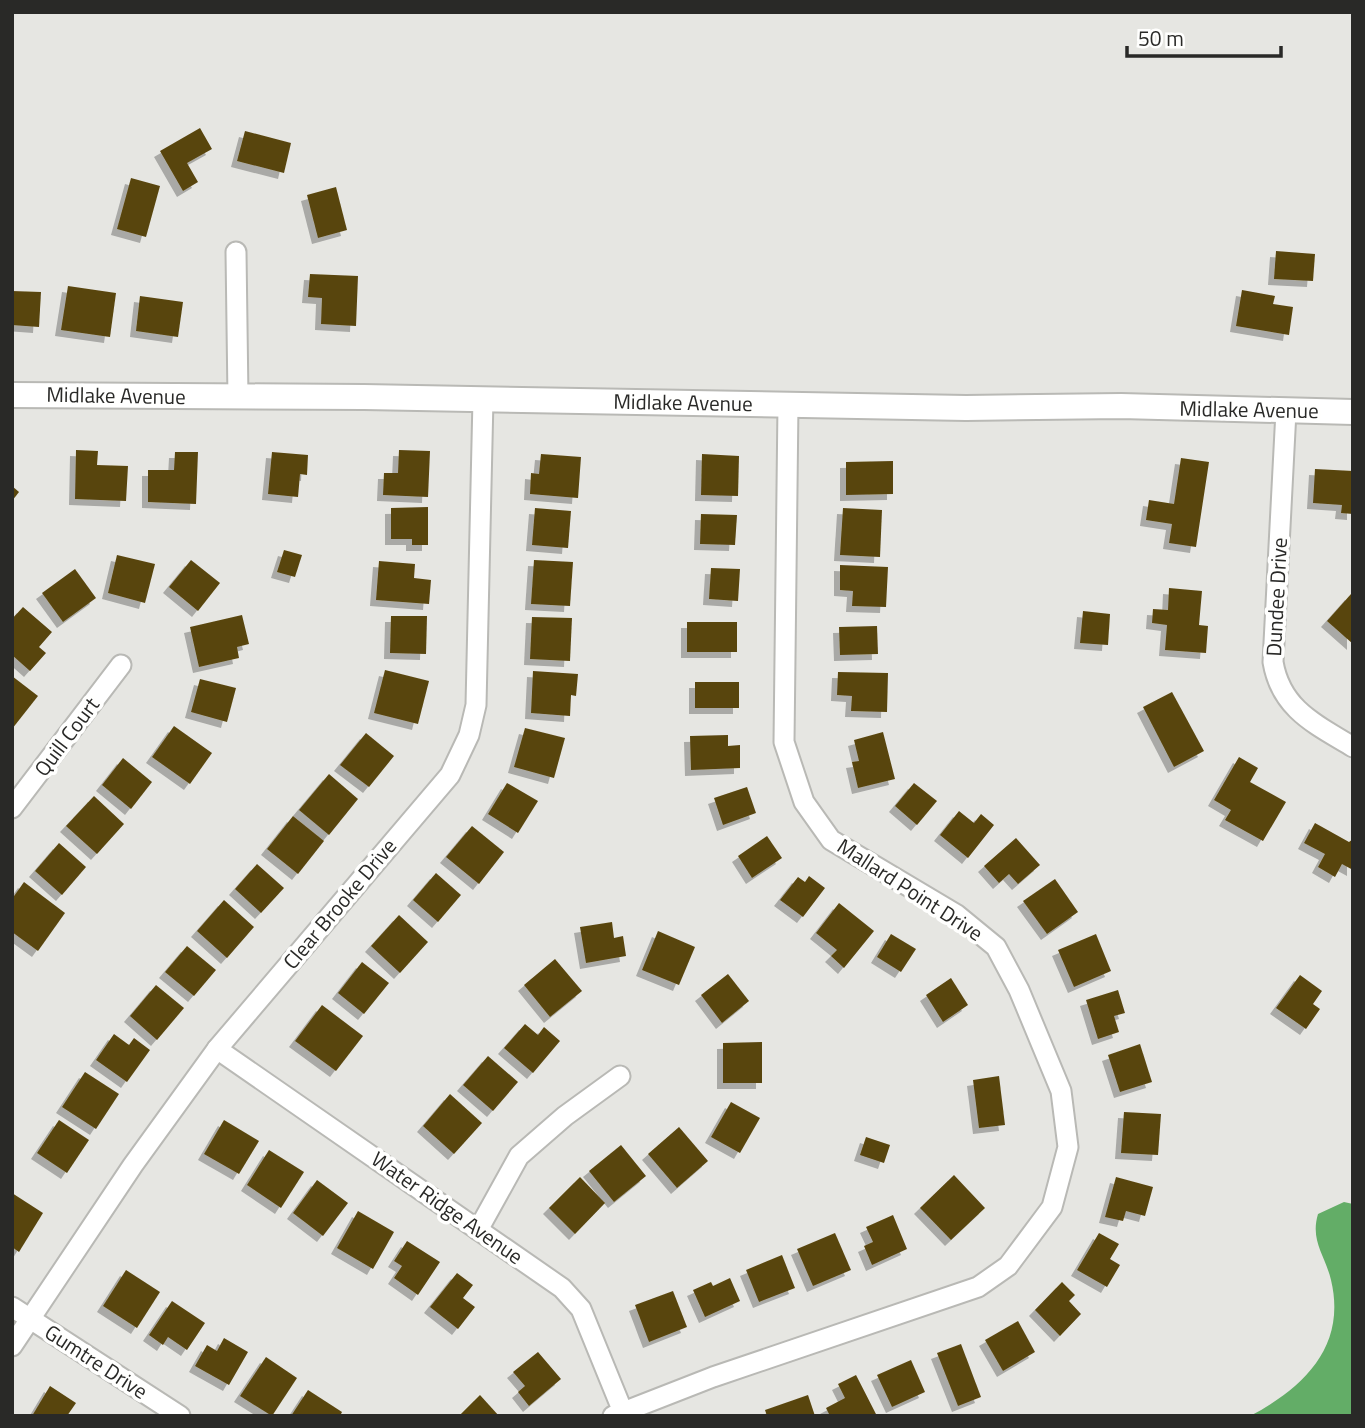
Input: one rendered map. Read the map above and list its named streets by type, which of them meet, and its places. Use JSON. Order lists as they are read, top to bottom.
{
  "streets": {
    "street": [
      "Midlake Avenue",
      "Dundee Drive",
      "Quill Court",
      "Mallard Point Drive",
      "Clear Brooke Drive",
      "Water Ridge Avenue",
      "Gumtre Drive"
    ]
  },
  "crossings": [
    ["Midlake Avenue", "Dundee Drive"],
    ["Midlake Avenue", "Mallard Point Drive"],
    ["Midlake Avenue", "Clear Brooke Drive"],
    ["Mallard Point Drive", "Water Ridge Avenue"],
    ["Clear Brooke Drive", "Water Ridge Avenue"],
    ["Clear Brooke Drive", "Gumtre Drive"]
  ],
  "scale_bar": "50 m"
}
